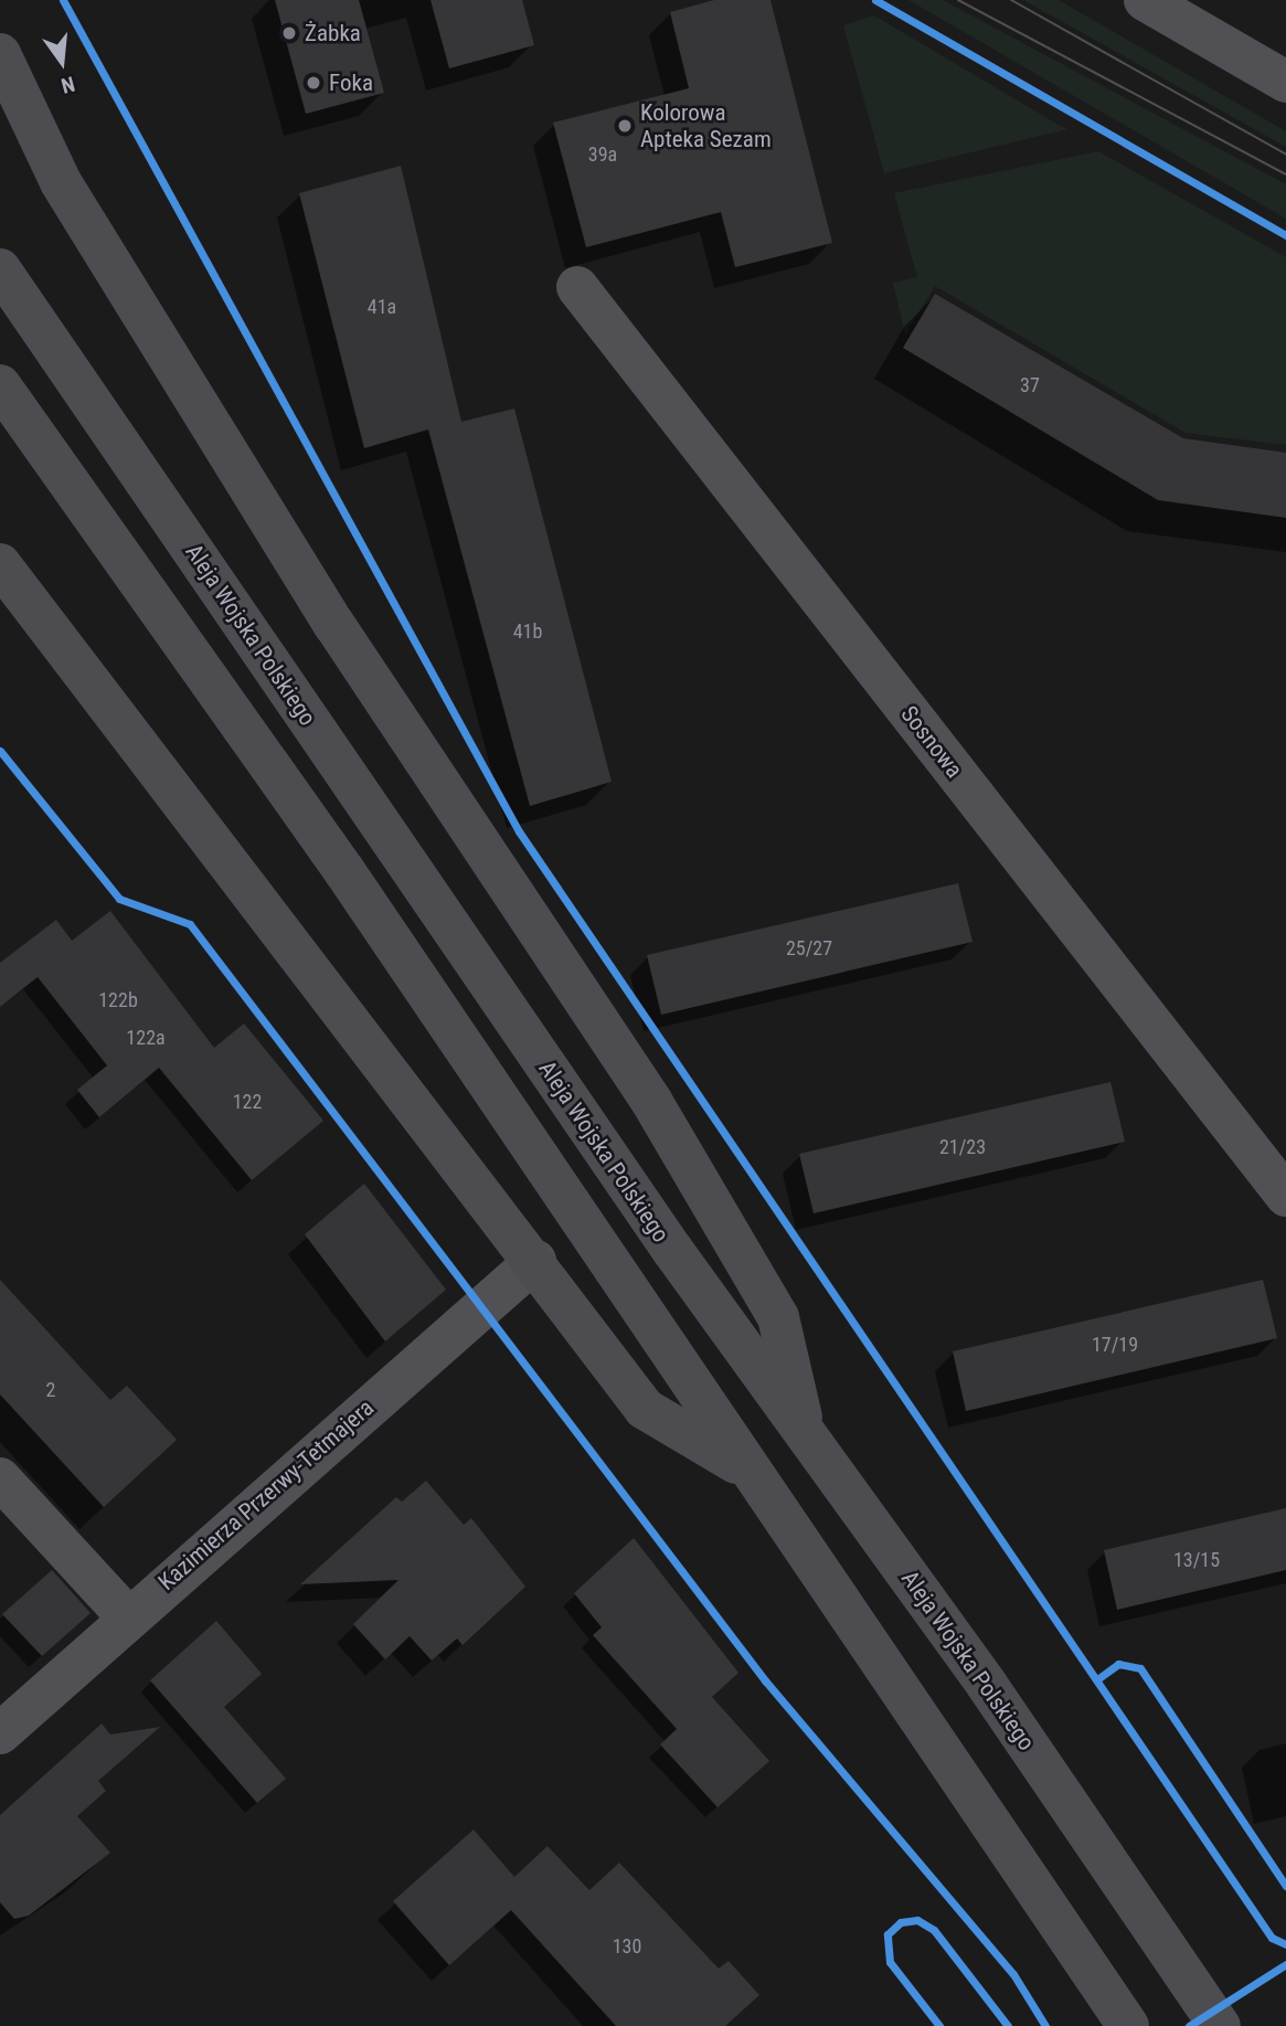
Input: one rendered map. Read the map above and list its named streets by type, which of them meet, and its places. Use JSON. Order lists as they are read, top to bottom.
{
  "streets": {
    "main road": ["Aleja Wojska Polskiego"],
    "street": ["Sosnowa", "Kazimierza Przerwy-Tetmajera"]
  },
  "places": ["Żabka", "Foka", "Kolorowa Apteka Sezam"],
  "house_numbers": [
    "39a",
    "41a",
    "37",
    "41b",
    "25/27",
    "122b",
    "122a",
    "122",
    "21/23",
    "17/19",
    "2",
    "13/15",
    "130"
  ],
  "north": "bottom"
}
